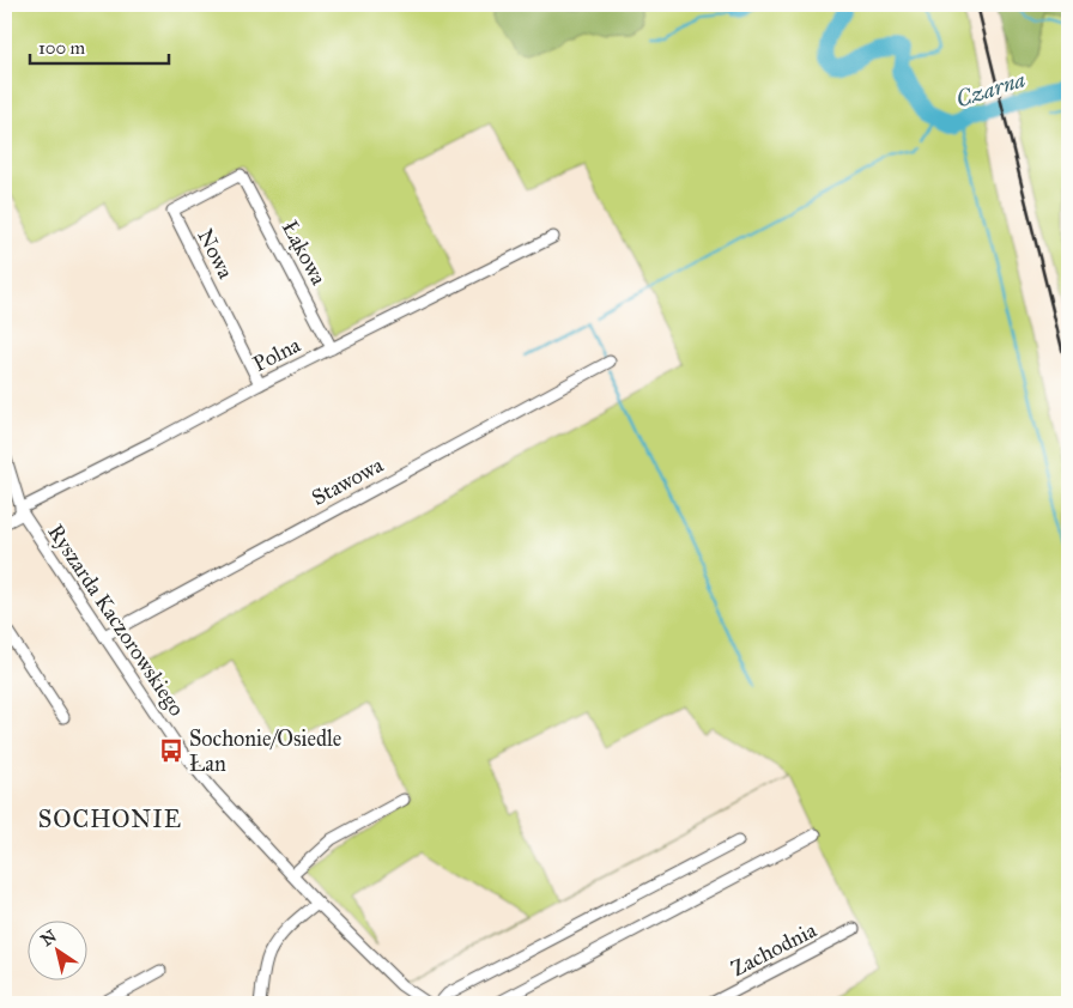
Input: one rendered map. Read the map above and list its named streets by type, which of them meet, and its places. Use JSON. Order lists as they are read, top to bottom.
{
  "streets": {
    "street": [
      "Łąkowa",
      "Nowa",
      "Polna",
      "Stawowa",
      "Ryszarda Kaczorowskiego",
      "Zachodnia"
    ]
  },
  "crossings": [
    ["Łąkowa", "Nowa"],
    ["Łąkowa", "Polna"],
    ["Nowa", "Polna"],
    ["Polna", "Ryszarda Kaczorowskiego"],
    ["Stawowa", "Ryszarda Kaczorowskiego"]
  ],
  "districts": ["SOCHONIE"],
  "water": ["Czarna"],
  "places": {
    "bus stop": ["Sochonie/Osiedle Łan"]
  },
  "scale_bar": "100 m",
  "north": "top left"
}
